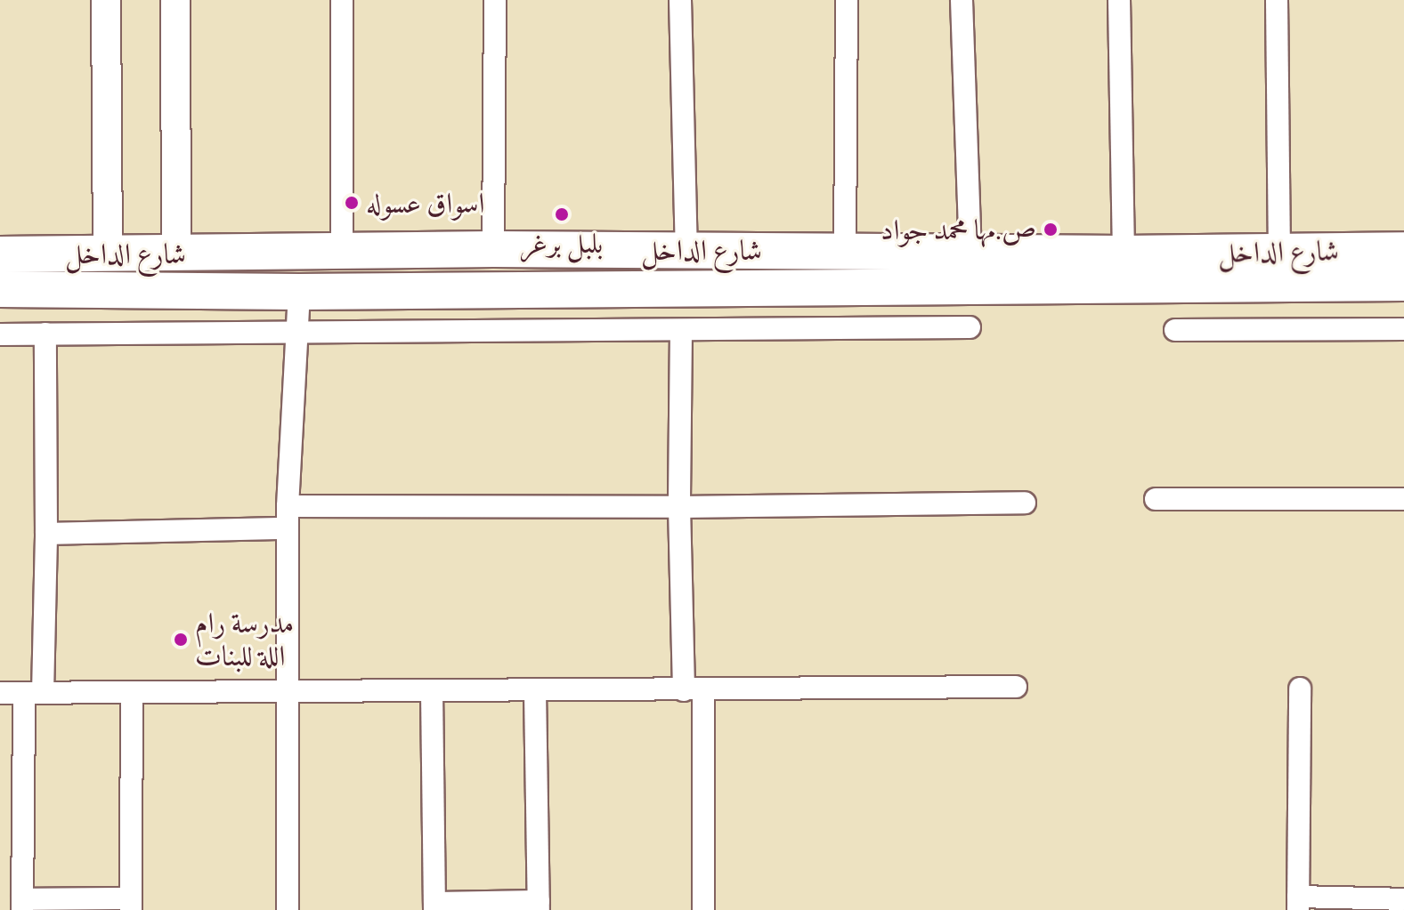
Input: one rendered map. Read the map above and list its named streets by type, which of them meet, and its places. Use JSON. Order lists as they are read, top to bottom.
{
  "streets": {
    "main road": ["شارع الداخل"]
  },
  "places": [
    "اسواق عسوله",
    "بلبل برغر",
    "ص.مها محمد جواد",
    "مدرسة رام اللة للبنات"
  ]
}
